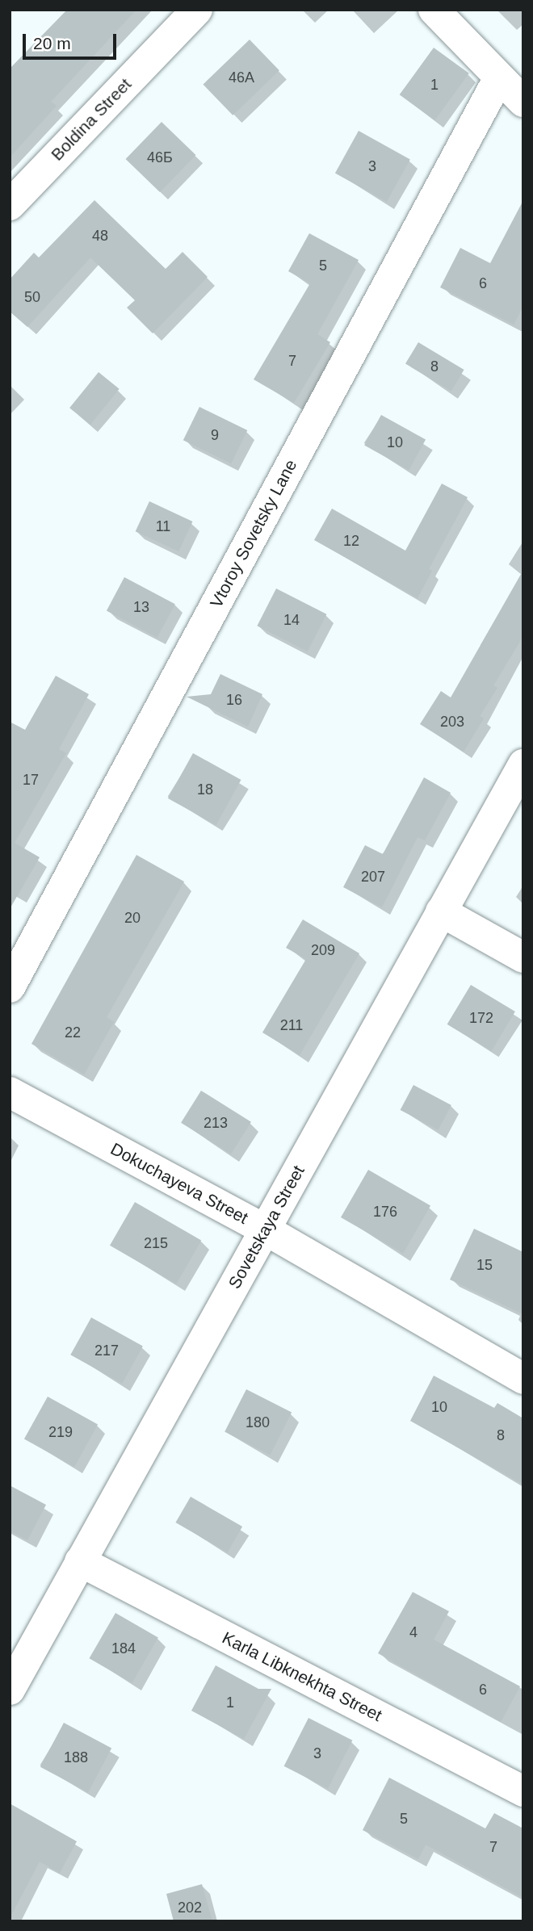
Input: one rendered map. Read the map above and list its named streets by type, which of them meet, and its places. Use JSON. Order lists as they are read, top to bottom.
{
  "streets": {
    "street": [
      "Boldina Street",
      "Vtoroy Sovetsky Lane",
      "Dokuchayeva Street",
      "Sovetskaya Street",
      "Karla Libknekhta Street"
    ]
  },
  "crossings": [
    ["Dokuchayeva Street", "Sovetskaya Street"],
    ["Sovetskaya Street", "Karla Libknekhta Street"]
  ],
  "house_numbers": [
    "46А",
    "1",
    "46Б",
    "3",
    "48",
    "5",
    "6",
    "50",
    "7",
    "8",
    "9",
    "10",
    "11",
    "12",
    "13",
    "14",
    "16",
    "203",
    "17",
    "18",
    "207",
    "20",
    "209",
    "172",
    "211",
    "22",
    "213",
    "176",
    "215",
    "15",
    "217",
    "10",
    "180",
    "219",
    "8",
    "4",
    "184",
    "6",
    "1",
    "3",
    "188",
    "5",
    "7",
    "202"
  ],
  "scale_bar": "20 m"
}
